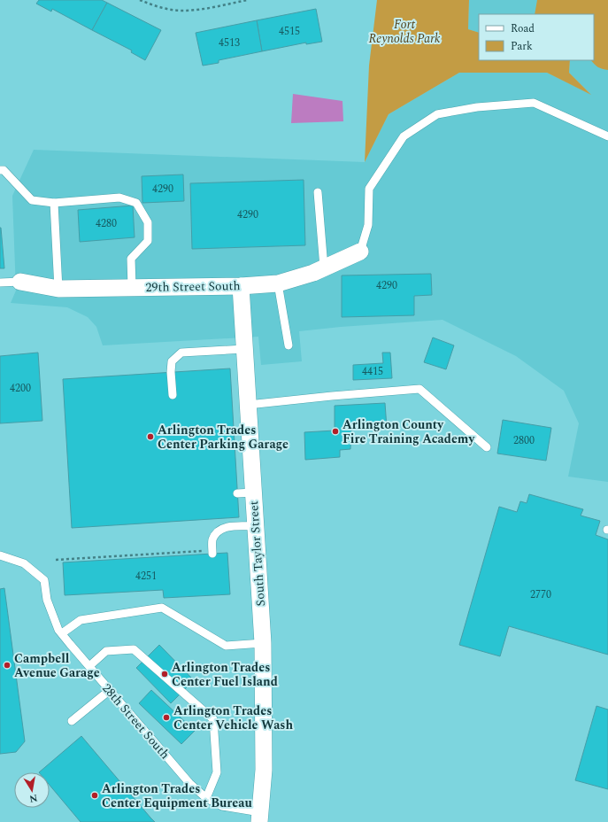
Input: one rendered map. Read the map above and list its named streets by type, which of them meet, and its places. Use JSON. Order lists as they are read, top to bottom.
{
  "streets": {
    "street": ["29th Street South", "South Taylor Street"],
    "lane": ["28th Street South"]
  },
  "crossings": [
    ["29th Street South", "South Taylor Street"],
    ["South Taylor Street", "28th Street South"]
  ],
  "parks": ["Fort Reynolds Park"],
  "places": [
    "Arlington County Fire Training Academy",
    "Arlington Trades Center Parking Garage",
    "Campbell Avenue Garage",
    "Arlington Trades Center Fuel Island",
    "Arlington Trades Center Vehicle Wash",
    "Arlington Trades Center Equipment Bureau"
  ],
  "house_numbers": [
    "4515",
    "4513",
    "4290",
    "4290",
    "4280",
    "4290",
    "4415",
    "4200",
    "2800",
    "4251",
    "2770"
  ],
  "legend": ["Road", "Park"],
  "north": "bottom"
}
